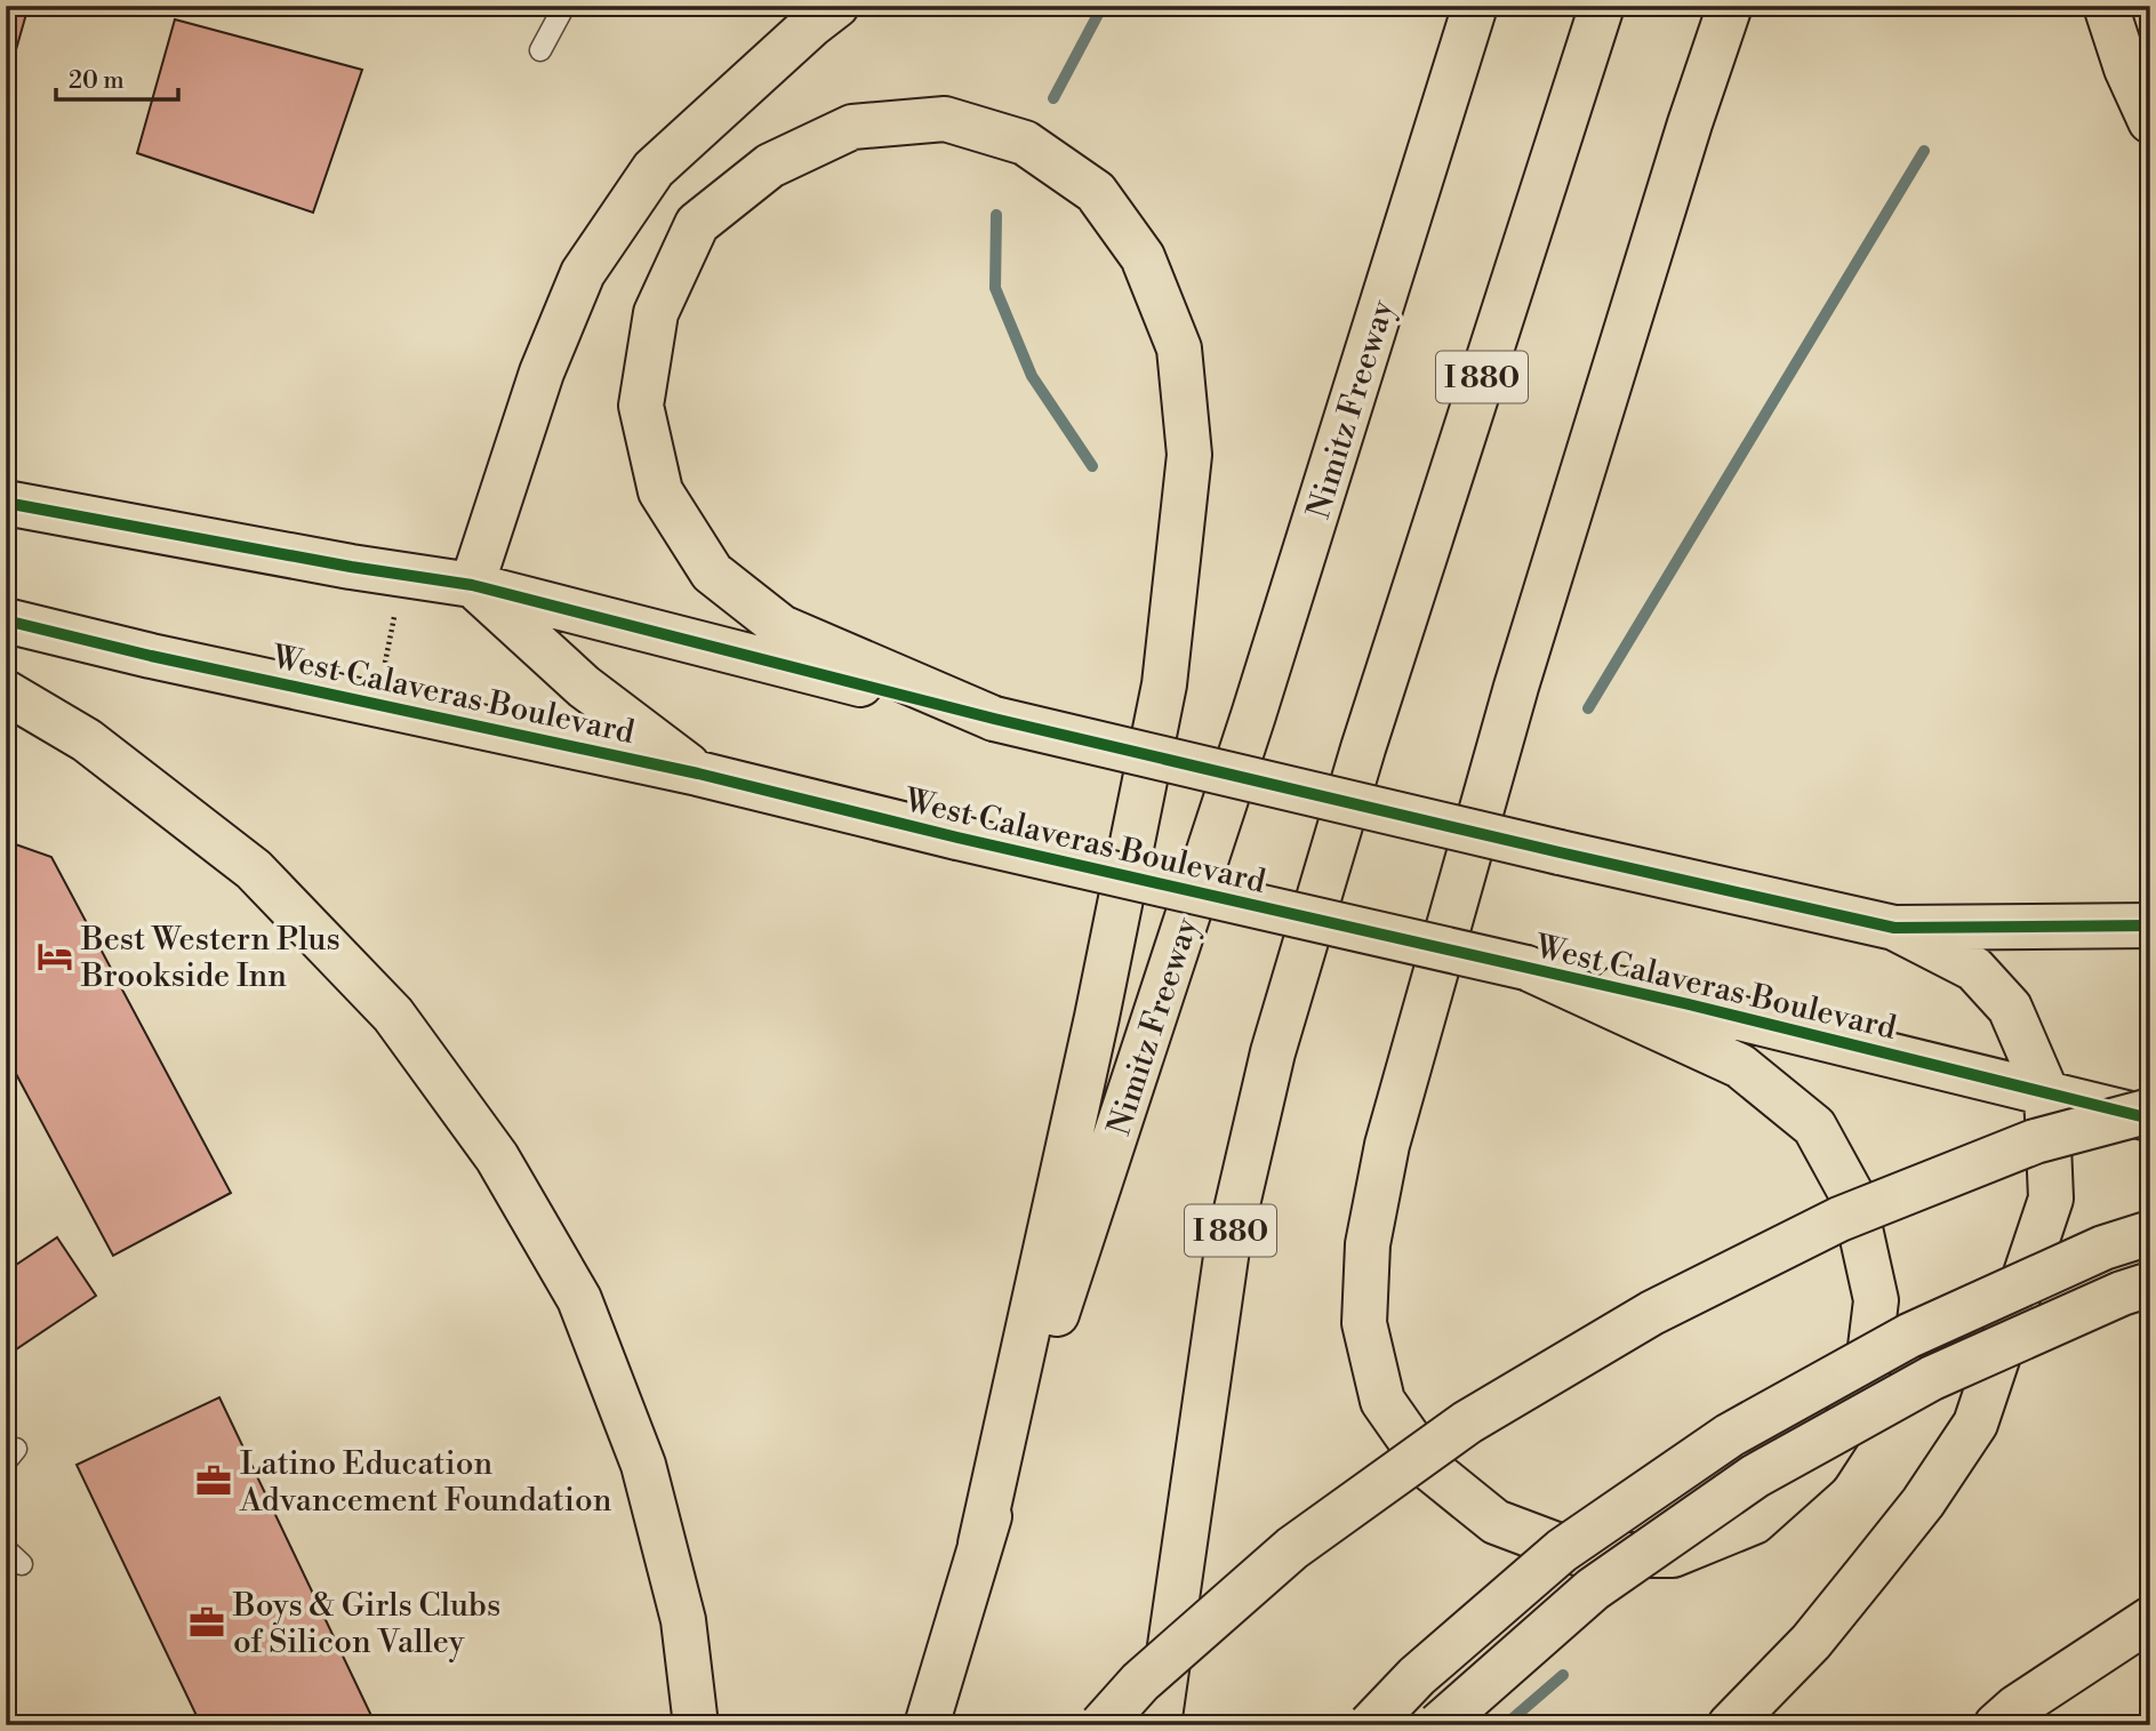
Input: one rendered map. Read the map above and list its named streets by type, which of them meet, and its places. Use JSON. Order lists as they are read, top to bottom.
{
  "streets": {
    "highway": ["I 880", "Nimitz Freeway", "West Calaveras Boulevard"]
  },
  "places": {
    "hotel": ["Best Western Plus Brookside Inn"],
    "office": ["Latino Education Advancement Foundation", "Boys & Girls Clubs of Silicon Valley"]
  },
  "scale_bar": "20 m"
}
